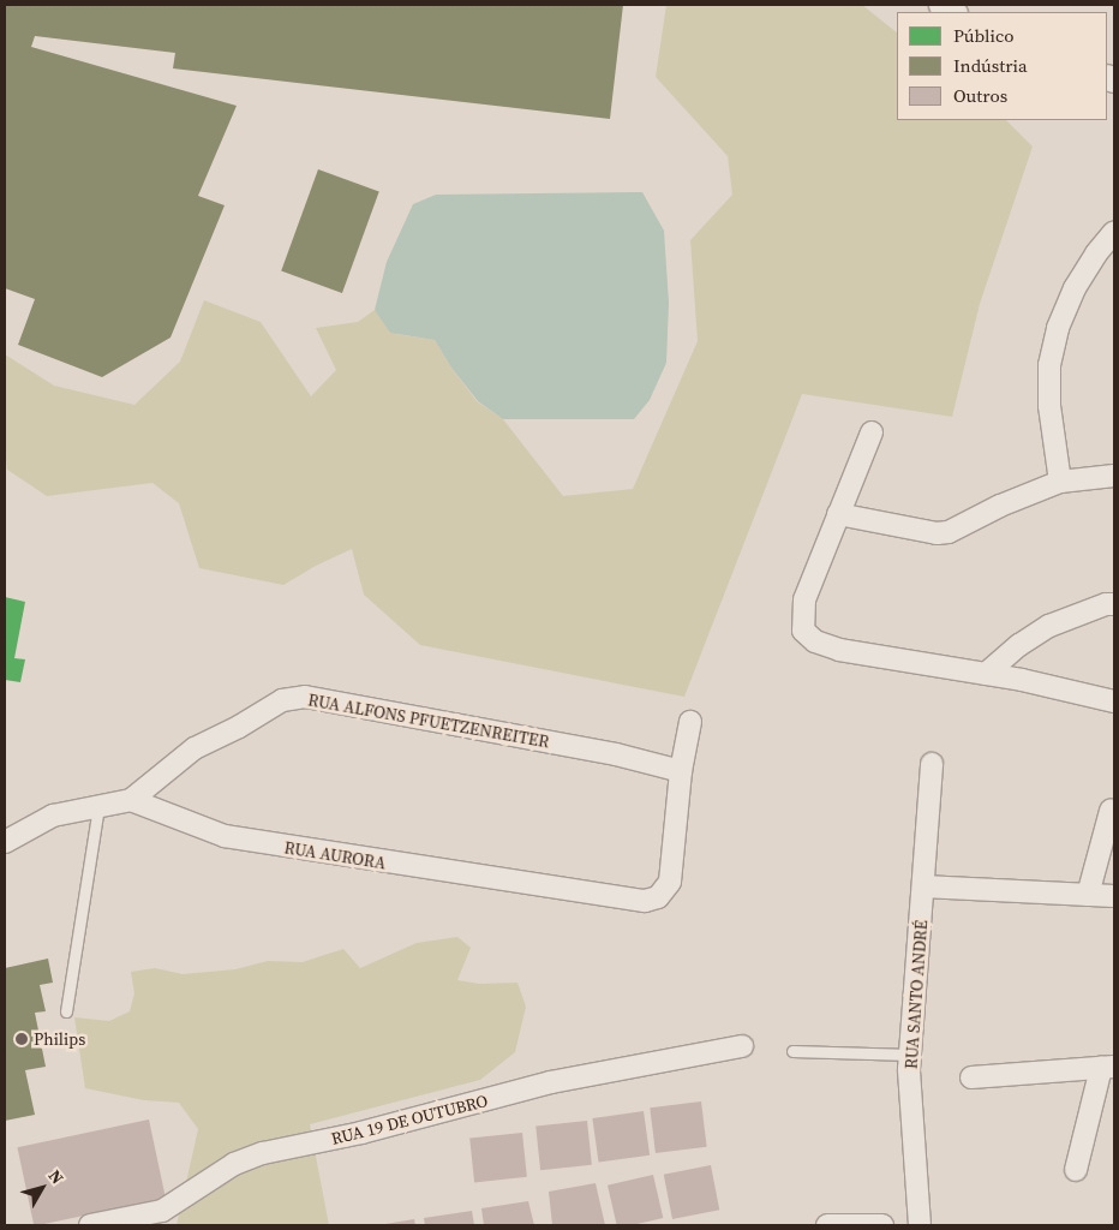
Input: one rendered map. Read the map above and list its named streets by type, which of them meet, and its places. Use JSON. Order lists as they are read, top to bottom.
{
  "streets": {
    "street": [
      "RUA ALFONS PFUETZENREITER",
      "RUA AURORA",
      "RUA SANTO ANDRÉ",
      "RUA 19 DE OUTUBRO"
    ]
  },
  "crossings": [
    ["RUA ALFONS PFUETZENREITER", "RUA AURORA"]
  ],
  "places": ["Philips"],
  "legend": ["Público", "Indústria", "Outros"],
  "north": "top right"
}
